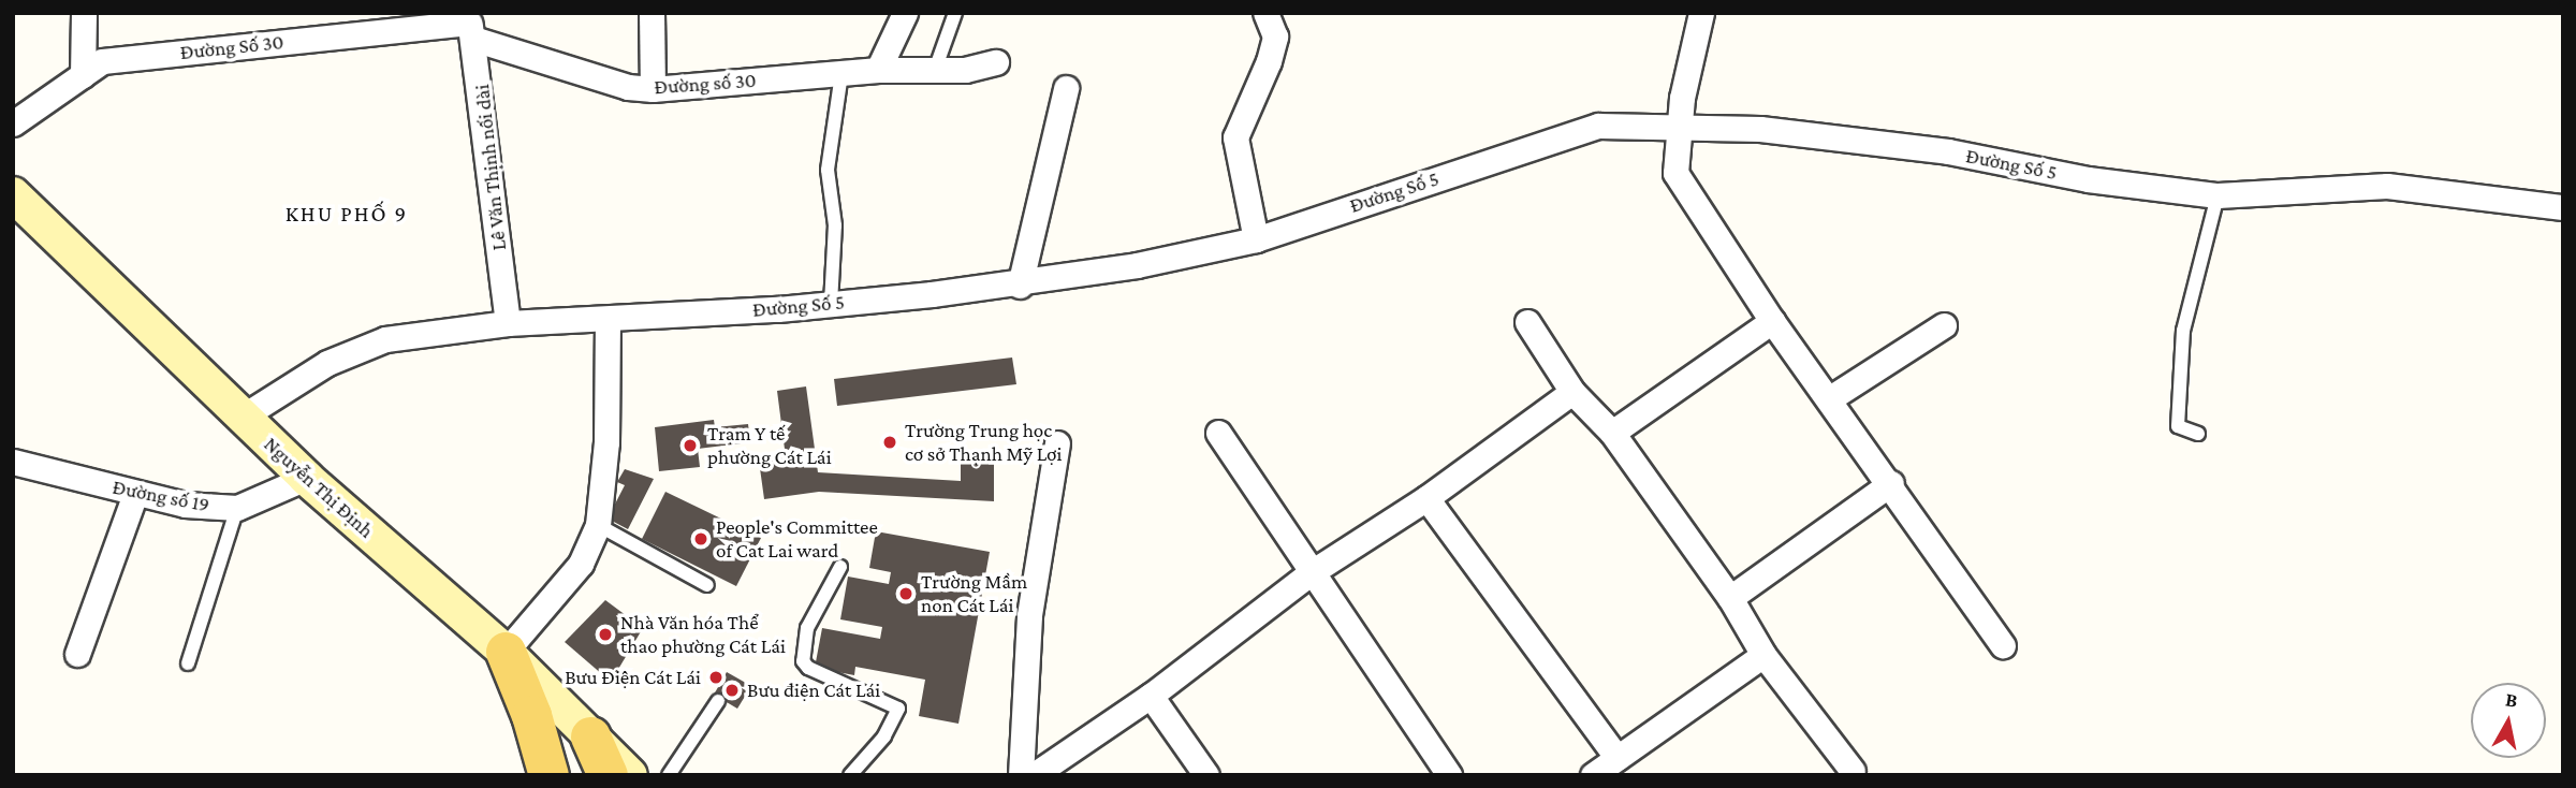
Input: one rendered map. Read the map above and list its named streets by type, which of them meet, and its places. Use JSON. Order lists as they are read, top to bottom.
{
  "streets": {
    "main road": ["Nguyễn Thị Định"],
    "street": [
      "Đường Số 30",
      "Đường số 30",
      "Đường Số 5",
      "Lê Văn Thịnh nối dài",
      "Đường số 19"
    ]
  },
  "crossings": [
    ["Đường Số 30", "Đường số 30"],
    ["Đường Số 30", "Lê Văn Thịnh nối dài"],
    ["Đường số 30", "Lê Văn Thịnh nối dài"],
    ["Đường Số 5", "Lê Văn Thịnh nối dài"],
    ["Đường Số 5", "Nguyễn Thị Định"],
    ["Nguyễn Thị Định", "Đường số 19"]
  ],
  "districts": ["KHU PHỐ 9"],
  "places": [
    "Trường Trung học cơ sở Thạnh Mỹ Lợi",
    "Trạm Y tế phường Cát Lái",
    "People's Committee of Cat Lai ward",
    "Trường Mầm non Cát Lái",
    "Nhà Văn hóa Thể thao phường Cát Lái",
    "Bưu Điện Cát Lái",
    "Bưu điện Cát Lái"
  ],
  "north": "top"
}
